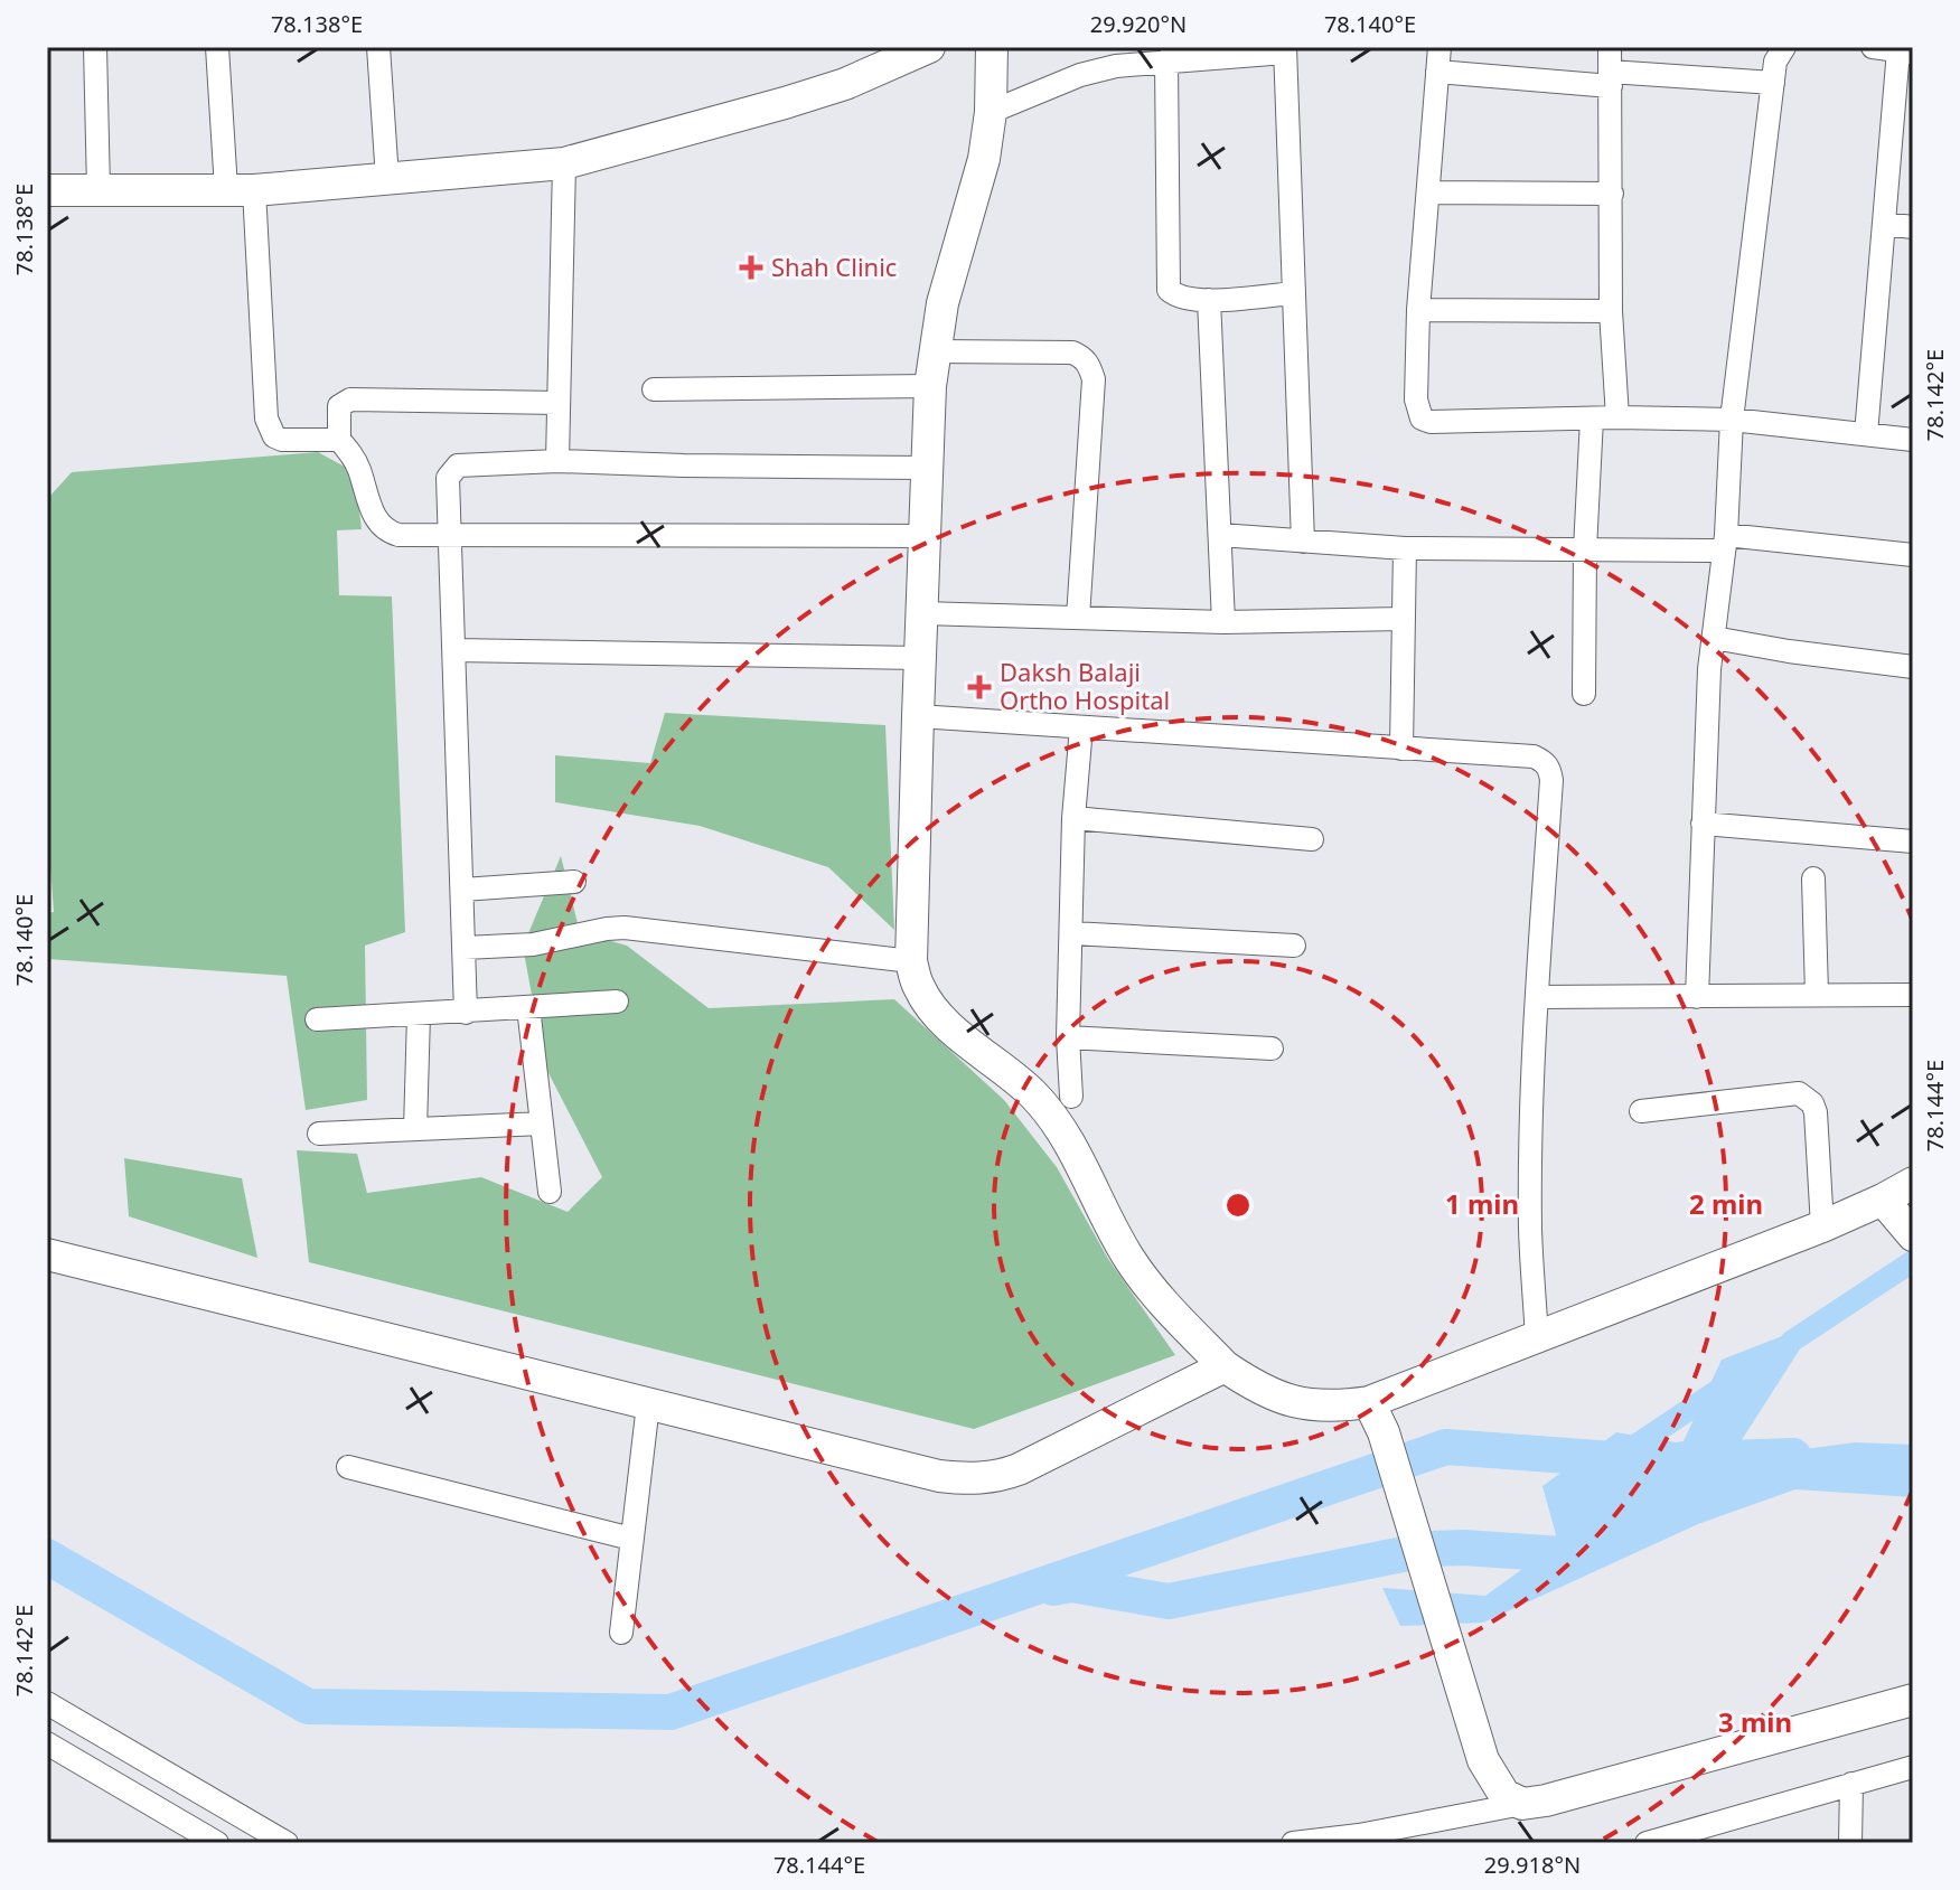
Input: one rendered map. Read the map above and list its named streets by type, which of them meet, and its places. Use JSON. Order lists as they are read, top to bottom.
{
  "places": {
    "health": ["Shah Clinic", "Daksh Balaji Ortho Hospital"]
  },
  "coordinates": [
    "78.138°E",
    "29.920°N",
    "78.140°E",
    "78.142°E",
    "78.144°E",
    "29.918°N"
  ],
  "rings": ["1 min", "2 min", "3 min"]
}
